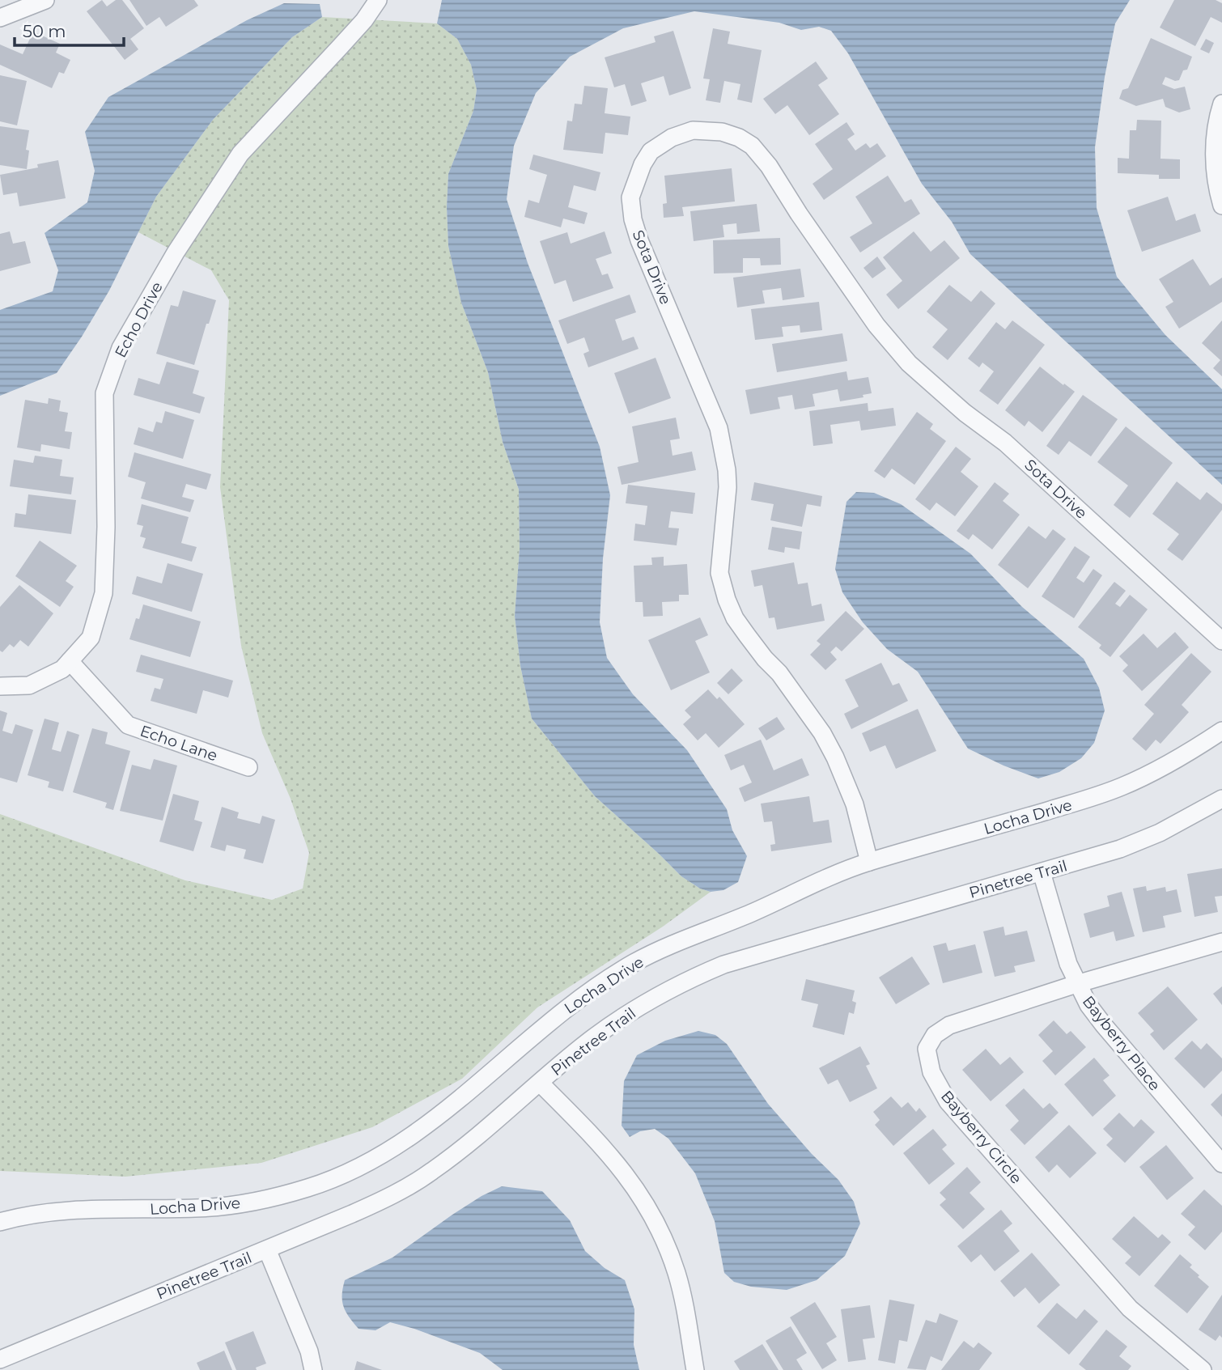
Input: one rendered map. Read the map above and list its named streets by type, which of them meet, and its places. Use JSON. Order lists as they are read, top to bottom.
{
  "streets": {
    "street": [
      "Sota Drive",
      "Echo Drive",
      "Echo Lane",
      "Locha Drive",
      "Pinetree Trail",
      "Bayberry Place",
      "Bayberry Circle"
    ]
  },
  "crossings": [
    ["Sota Drive", "Locha Drive"],
    ["Echo Drive", "Echo Lane"],
    ["Pinetree Trail", "Bayberry Place"],
    ["Bayberry Place", "Bayberry Circle"]
  ],
  "scale_bar": "50 m"
}
